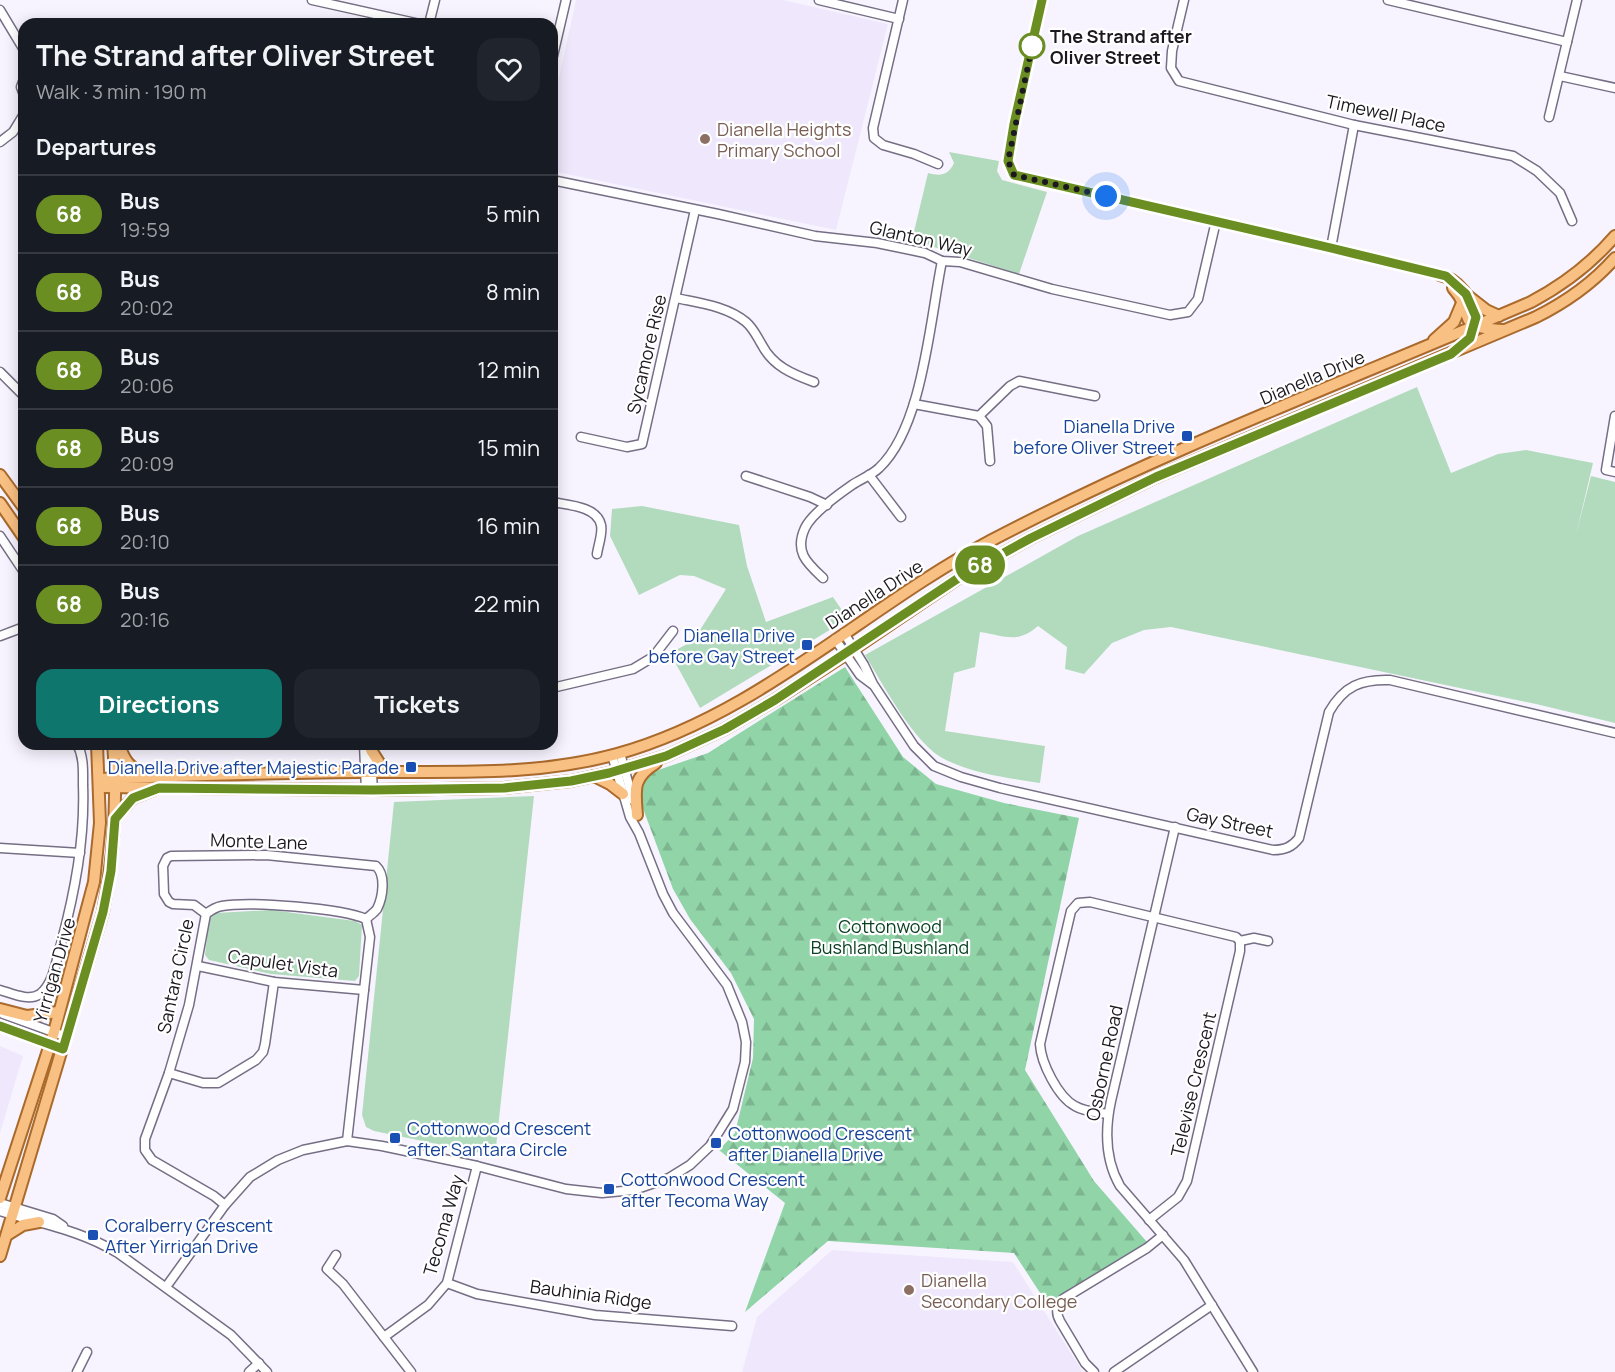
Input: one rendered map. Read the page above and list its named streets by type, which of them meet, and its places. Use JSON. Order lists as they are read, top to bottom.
{
  "streets": {
    "main road": ["Dianella Drive", "Yirrigan Drive"],
    "street": [
      "Timewell Place",
      "Glanton Way",
      "Sycamore Rise",
      "Gay Street",
      "Monte Lane",
      "Capulet Vista",
      "Santara Circle",
      "Osborne Road",
      "Televise Crescent",
      "Tecoma Way",
      "Bauhinia Ridge"
    ]
  },
  "crossings": [
    ["Glanton Way", "Sycamore Rise"],
    ["Dianella Drive", "Gay Street"],
    ["Dianella Drive", "Yirrigan Drive"],
    ["Gay Street", "Osborne Road"],
    ["Monte Lane", "Santara Circle"],
    ["Capulet Vista", "Santara Circle"],
    ["Osborne Road", "Televise Crescent"],
    ["Tecoma Way", "Bauhinia Ridge"]
  ],
  "parks": ["Cottonwood Bushland Bushland"],
  "places": {
    "other": ["The Strand after Oliver Street", "Dianella Heights Primary School", "Dianella Secondary College"],
    "transit": [
      "Dianella Drive before Oliver Street",
      "Dianella Drive before Gay Street",
      "Dianella Drive after Majestic Parade",
      "Cottonwood Crescent after Santara Circle",
      "Cottonwood Crescent after Dianella Drive",
      "Cottonwood Crescent after Tecoma Way",
      "Coralberry Crescent After Yirrigan Drive"
    ]
  },
  "lines": ["bus line 68"],
  "page": {
    "on_map": "68",
    "heading": [
      ["The Strand after Oliver Street", "Walk · 3 min · 190 m"],
      "Departures"
    ],
    "list": [
      {
        "mark": "68",
        "name": "Bus",
        "note": "19:59",
        "value": "5 min"
      },
      {
        "mark": "68",
        "name": "Bus",
        "note": "20:02",
        "value": "8 min"
      },
      {
        "mark": "68",
        "name": "Bus",
        "note": "20:06",
        "value": "12 min"
      },
      {
        "mark": "68",
        "name": "Bus",
        "note": "20:09",
        "value": "15 min"
      },
      {
        "mark": "68",
        "name": "Bus",
        "note": "20:10",
        "value": "16 min"
      },
      {
        "mark": "68",
        "name": "Bus",
        "note": "20:16",
        "value": "22 min"
      }
    ],
    "buttons": ["Directions", "Tickets"]
  }
}
